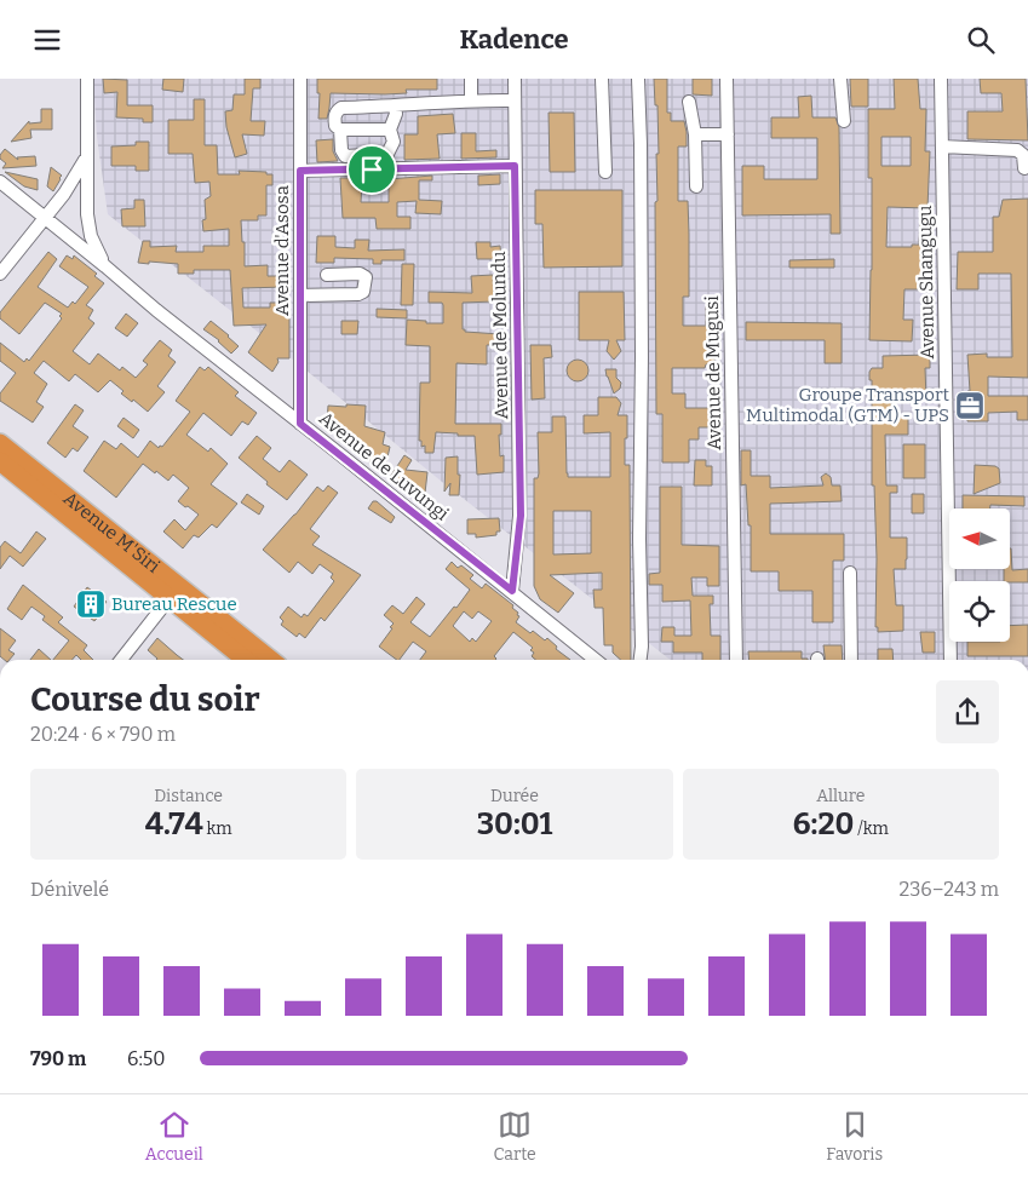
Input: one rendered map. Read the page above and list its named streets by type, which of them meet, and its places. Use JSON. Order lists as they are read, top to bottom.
{
  "streets": {
    "highway": ["Avenue M'Siri"],
    "street": [
      "Avenue d'Asosa",
      "Avenue Shangugu",
      "Avenue de Molundu",
      "Avenue de Mugusi",
      "Avenue de Luvungi"
    ]
  },
  "crossings": [
    ["Avenue d'Asosa", "Avenue de Luvungi"],
    ["Avenue de Molundu", "Avenue de Luvungi"]
  ],
  "places": {
    "office": ["Groupe Transport Multimodal (GTM) - UPS"],
    "building": ["Bureau Rescue"]
  },
  "north": "left",
  "page": {
    "header": "Kadence",
    "heading": ["Course du soir", "20:24 · 6 × 790 m"],
    "stats": [
      ["Distance", "4.74 km"],
      ["Durée", "30:01"],
      ["Allure", "6:20 /km"]
    ],
    "chart": ["Dénivelé", "236–243 m"],
    "list": [
      {
        "name": "790 m",
        "note": "6:50"
      }
    ],
    "tabs": ["Accueil", "Carte", "Favoris"]
  }
}
